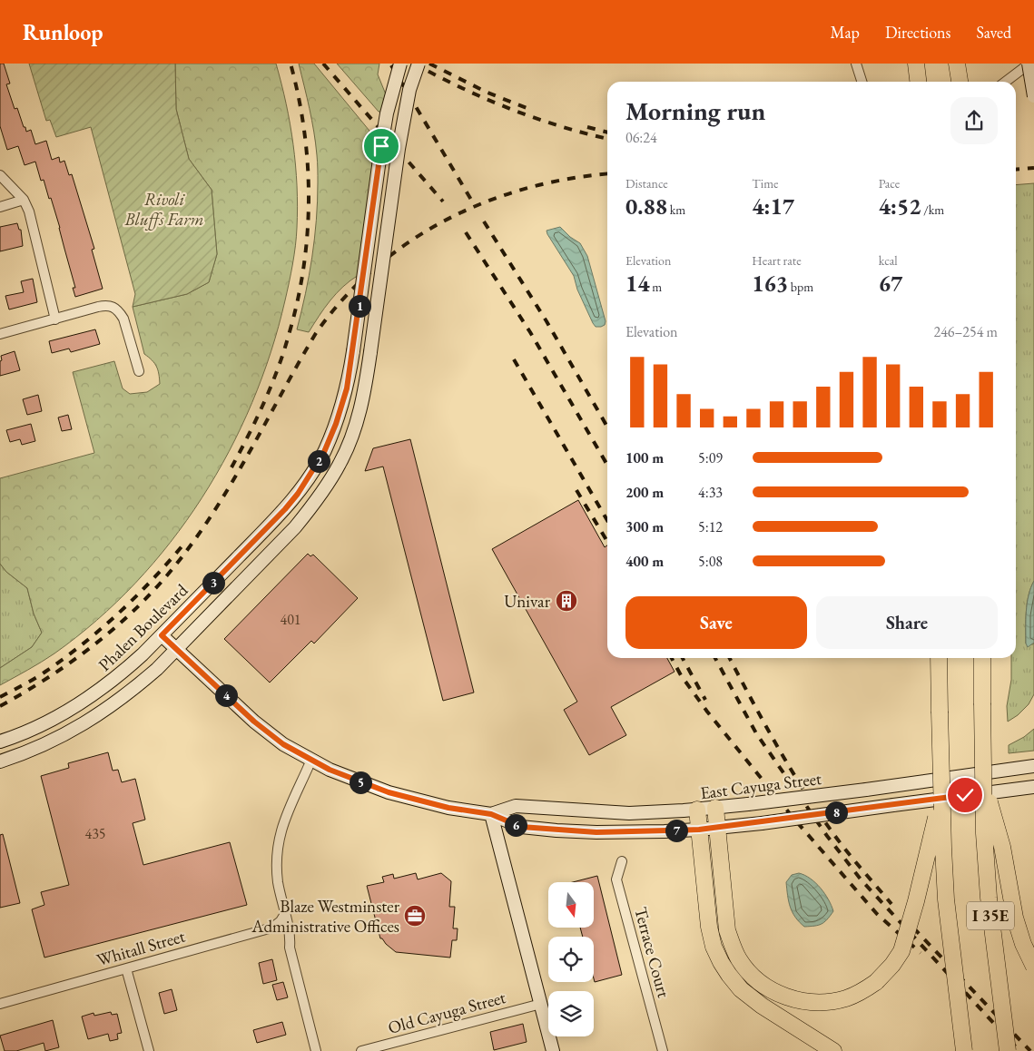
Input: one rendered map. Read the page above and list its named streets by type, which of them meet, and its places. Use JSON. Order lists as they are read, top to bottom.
{
  "streets": {
    "highway": ["I 35E"],
    "main road": ["Phalen Boulevard", "East Cayuga Street"],
    "street": ["Whitall Street", "Terrace Court", "Old Cayuga Street"]
  },
  "crossings": [
    ["Phalen Boulevard", "East Cayuga Street"]
  ],
  "parks": ["Rivoli Bluffs Farm"],
  "places": {
    "building": ["Univar"],
    "office": ["Blaze Westminster Administrative Offices"]
  },
  "house_numbers": ["401", "435"],
  "north": "bottom",
  "page": {
    "header": "Runloop",
    "nav": ["Map", "Directions", "Saved"],
    "heading": ["Morning run", "06:24"],
    "stats": [
      ["Distance", "0.88 km"],
      ["Time", "4:17"],
      ["Pace", "4:52 /km"],
      ["Elevation", "14 m"],
      ["Heart rate", "163 bpm"],
      ["kcal", "67"]
    ],
    "pins": [
      "1",
      "2",
      "3",
      "4",
      "5",
      "8",
      "6",
      "7"
    ],
    "chart": ["Elevation", "246–254 m"],
    "list": [
      {
        "name": "100 m",
        "note": "5:09"
      },
      {
        "name": "200 m",
        "note": "4:33"
      },
      {
        "name": "300 m",
        "note": "5:12"
      },
      {
        "name": "400 m",
        "note": "5:08"
      }
    ],
    "buttons": ["Save", "Share"]
  }
}
